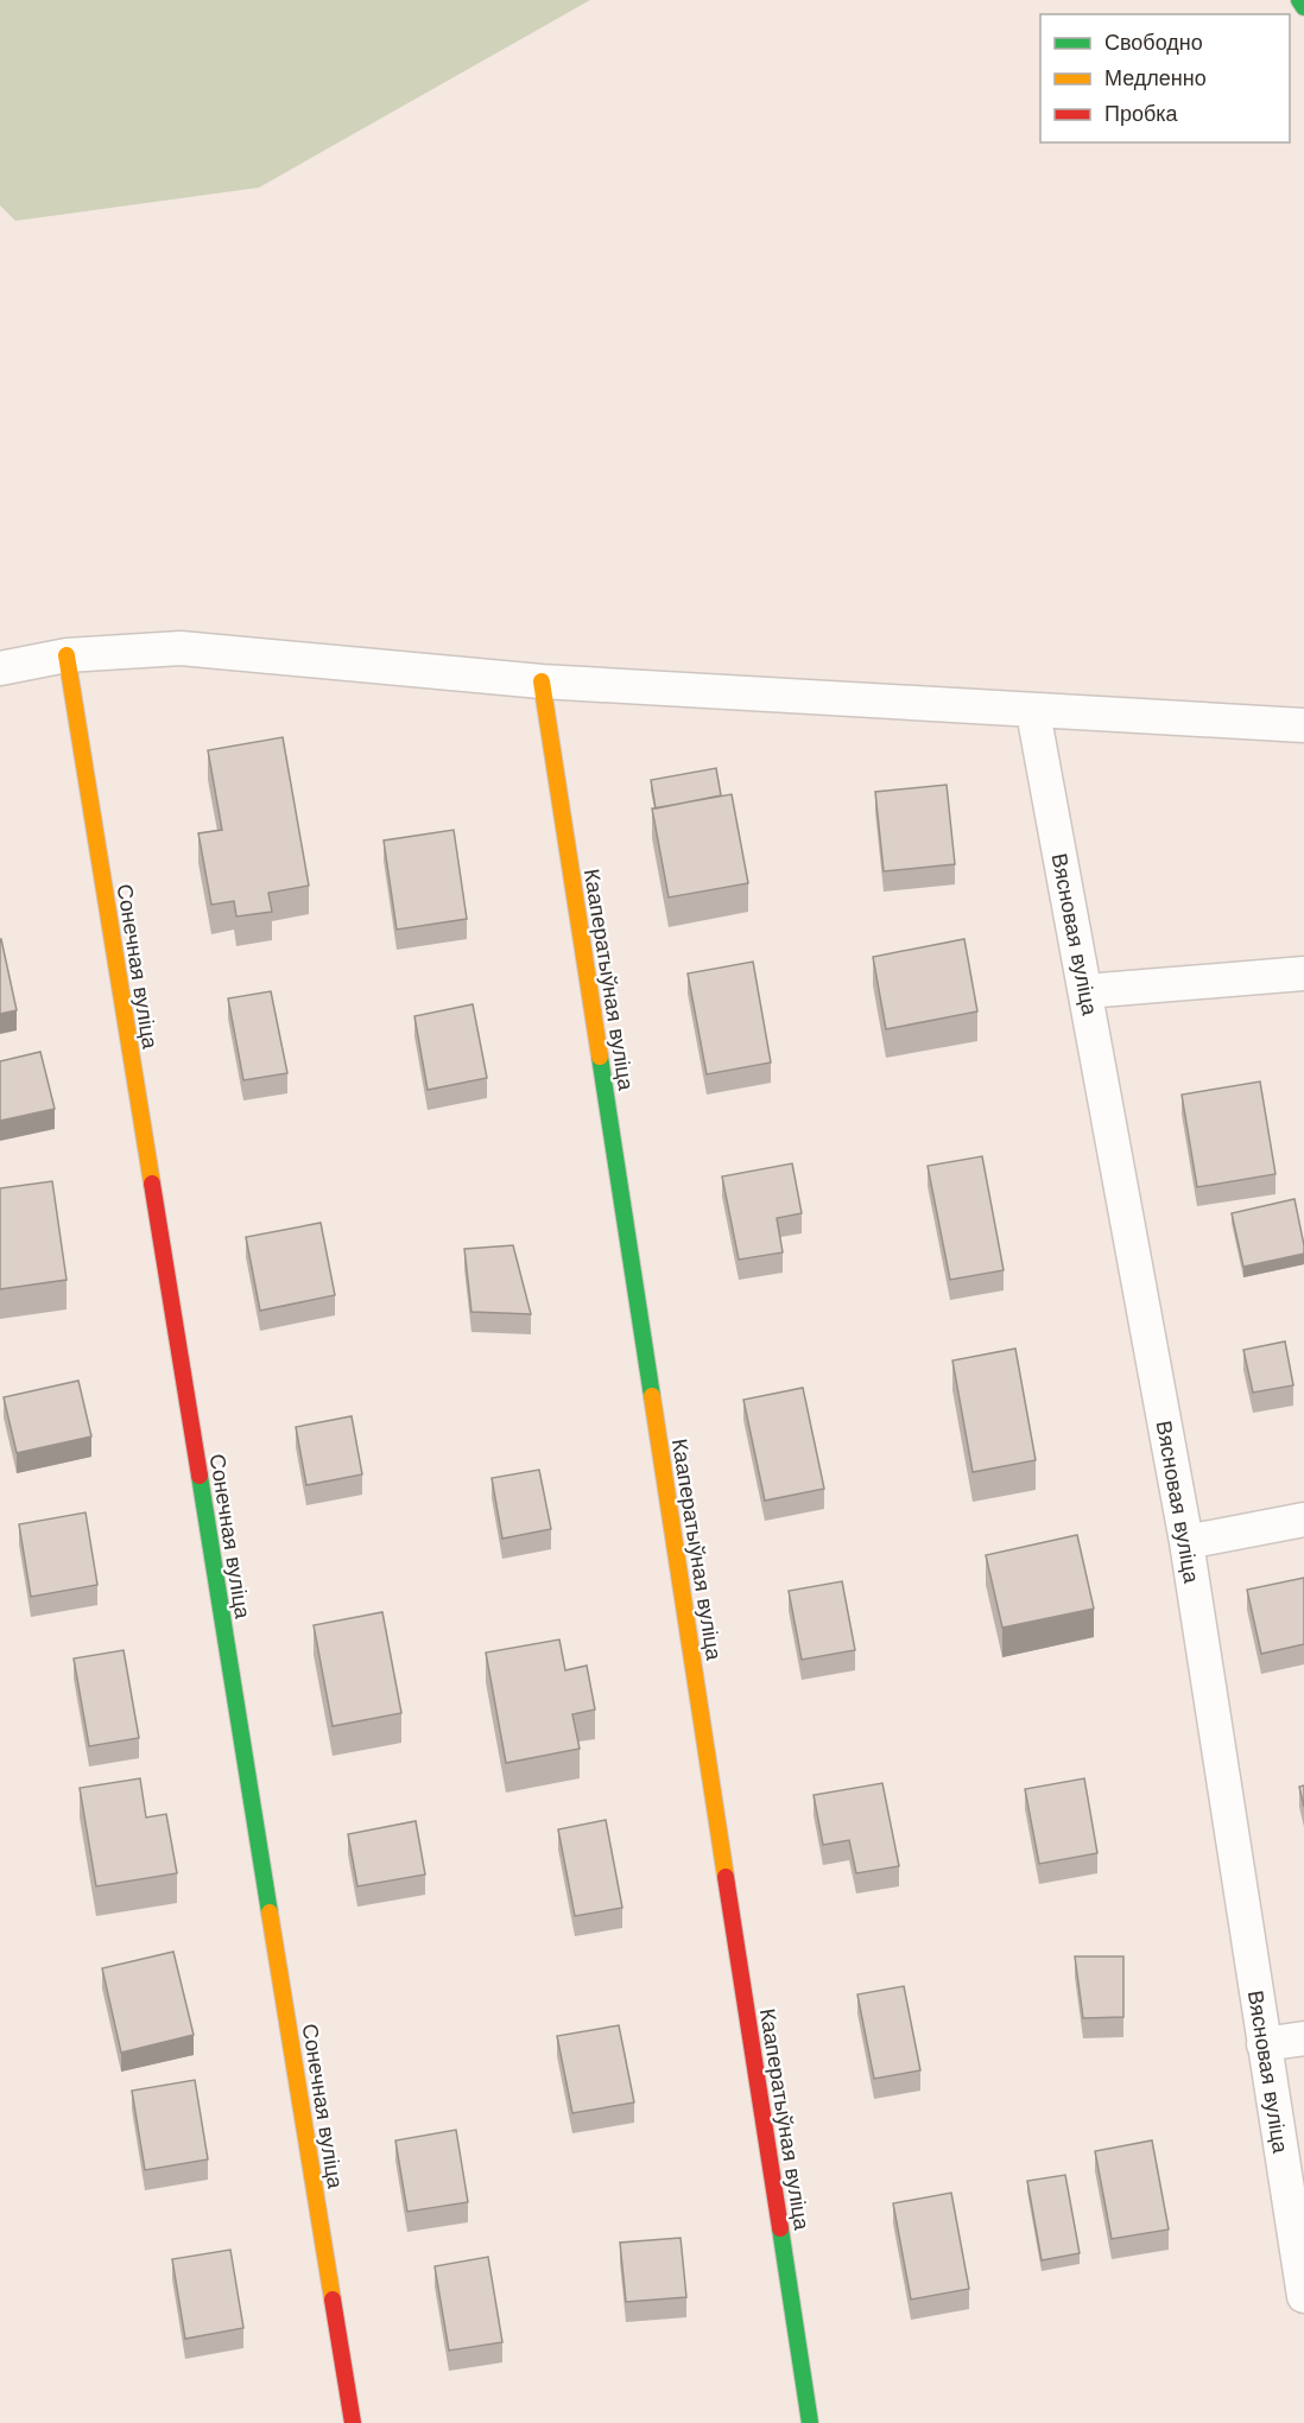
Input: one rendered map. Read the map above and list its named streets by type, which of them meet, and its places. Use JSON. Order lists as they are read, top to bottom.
{
  "streets": {
    "street": ["Вясновая вуліца", "Сонечная вуліца", "Кааператыўная вуліца"]
  },
  "legend": ["Свободно", "Медленно", "Пробка"]
}
